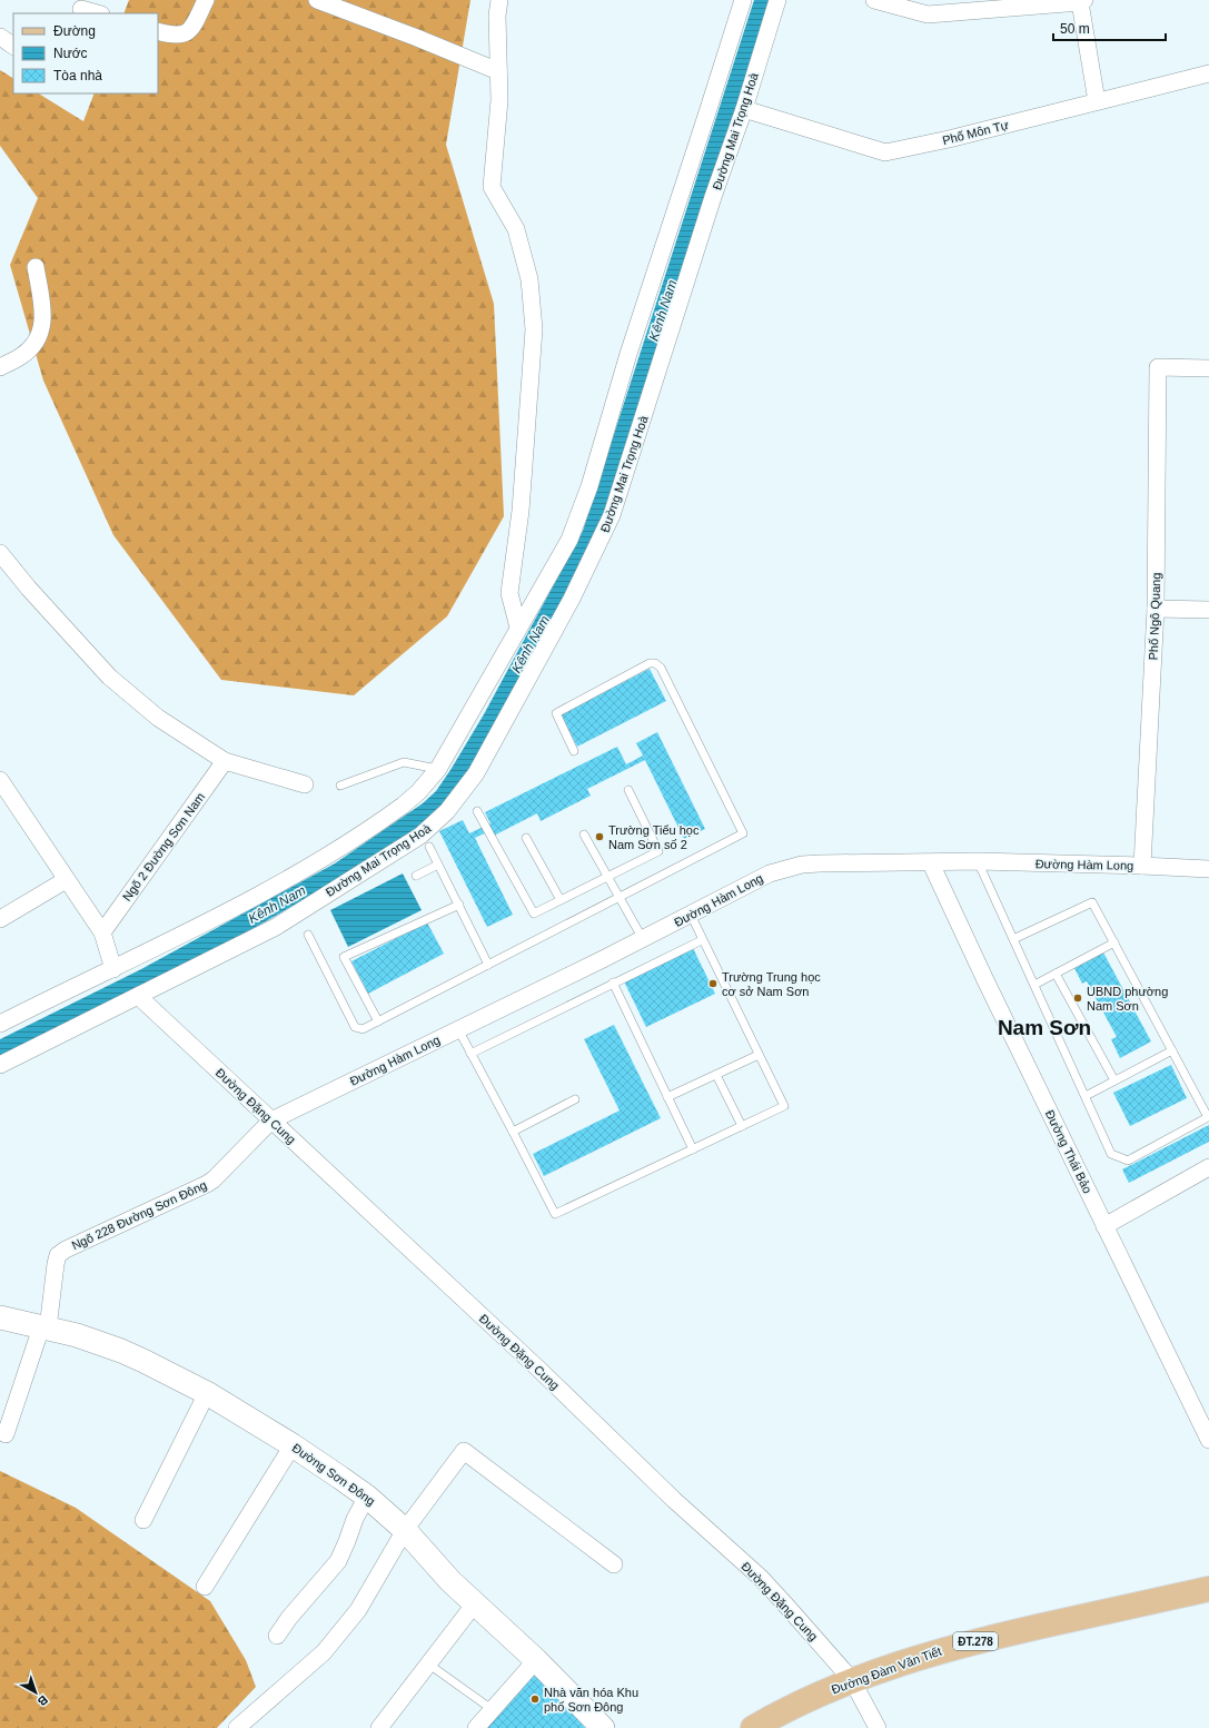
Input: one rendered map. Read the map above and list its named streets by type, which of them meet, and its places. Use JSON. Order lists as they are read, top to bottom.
{
  "streets": {
    "main road": ["Đường Sơn Đông", "ĐT.278", "Đường Đàm Văn Tiết"],
    "street": [
      "Đường Mai Trọng Hoà",
      "Phố Môn Tự",
      "Phố Ngô Quang",
      "Ngõ 2 Đường Sơn Nam",
      "Đường Hàm Long",
      "Đường Đặng Cung",
      "Đường Thái Bảo",
      "Ngõ 228 Đường Sơn Đông"
    ]
  },
  "crossings": [
    ["Đường Mai Trọng Hoà", "Phố Môn Tự"],
    ["Đường Mai Trọng Hoà", "Đường Đặng Cung"],
    ["Phố Ngô Quang", "Đường Hàm Long"],
    ["Đường Hàm Long", "Đường Đặng Cung"],
    ["Đường Hàm Long", "Đường Thái Bảo"],
    ["Đường Hàm Long", "Ngõ 228 Đường Sơn Đông"],
    ["Đường Đặng Cung", "Ngõ 228 Đường Sơn Đông"],
    ["Đường Đặng Cung", "Đường Đàm Văn Tiết"],
    ["Ngõ 228 Đường Sơn Đông", "Đường Sơn Đông"]
  ],
  "districts": ["Nam Sơn"],
  "water": ["Kênh Nam"],
  "places": [
    "Trường Tiểu học Nam Sơn số 2",
    "Trường Trung học cơ sở Nam Sơn",
    "UBND phường Nam Sơn",
    "Nhà văn hóa Khu phố Sơn Đông"
  ],
  "legend": ["Đường", "Nước", "Tòa nhà"],
  "scale_bar": "50 m",
  "north": "bottom right"
}
